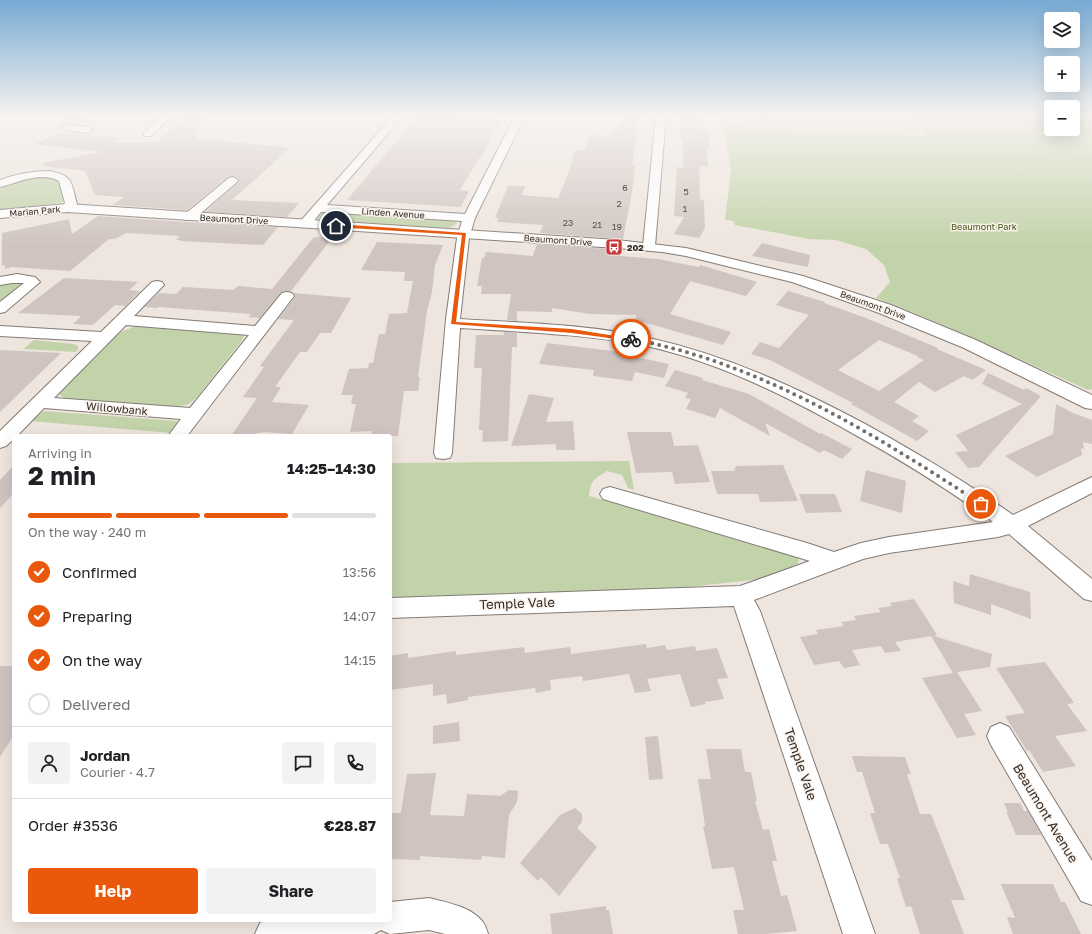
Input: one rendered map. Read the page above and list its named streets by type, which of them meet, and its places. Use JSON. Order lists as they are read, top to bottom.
{
  "streets": {
    "street": [
      "Marian Park",
      "Linden Avenue",
      "Beaumont Drive",
      "Willowbank",
      "Temple Vale",
      "Beaumont Avenue"
    ]
  },
  "crossings": [
    ["Marian Park", "Beaumont Drive"]
  ],
  "parks": ["Beaumont Park"],
  "places": {
    "bus stop": ["202"]
  },
  "house_numbers": [
    "6",
    "5",
    "2",
    "1",
    "23",
    "21",
    "19"
  ],
  "page": {
    "map_buttons": ["+", "−"],
    "heading": ["2 min", "Arriving in", "14:25–14:30"],
    "panel": [
      "Jordan",
      "Courier · 4.7",
      "Order #3536",
      "€28.87"
    ],
    "bar": "On the way · 240 m",
    "list": [
      ["Confirmed", "13:56"],
      ["Preparing", "14:07"],
      ["On the way", "14:15"],
      "Delivered"
    ],
    "buttons": ["Help", "Share"]
  }
}
